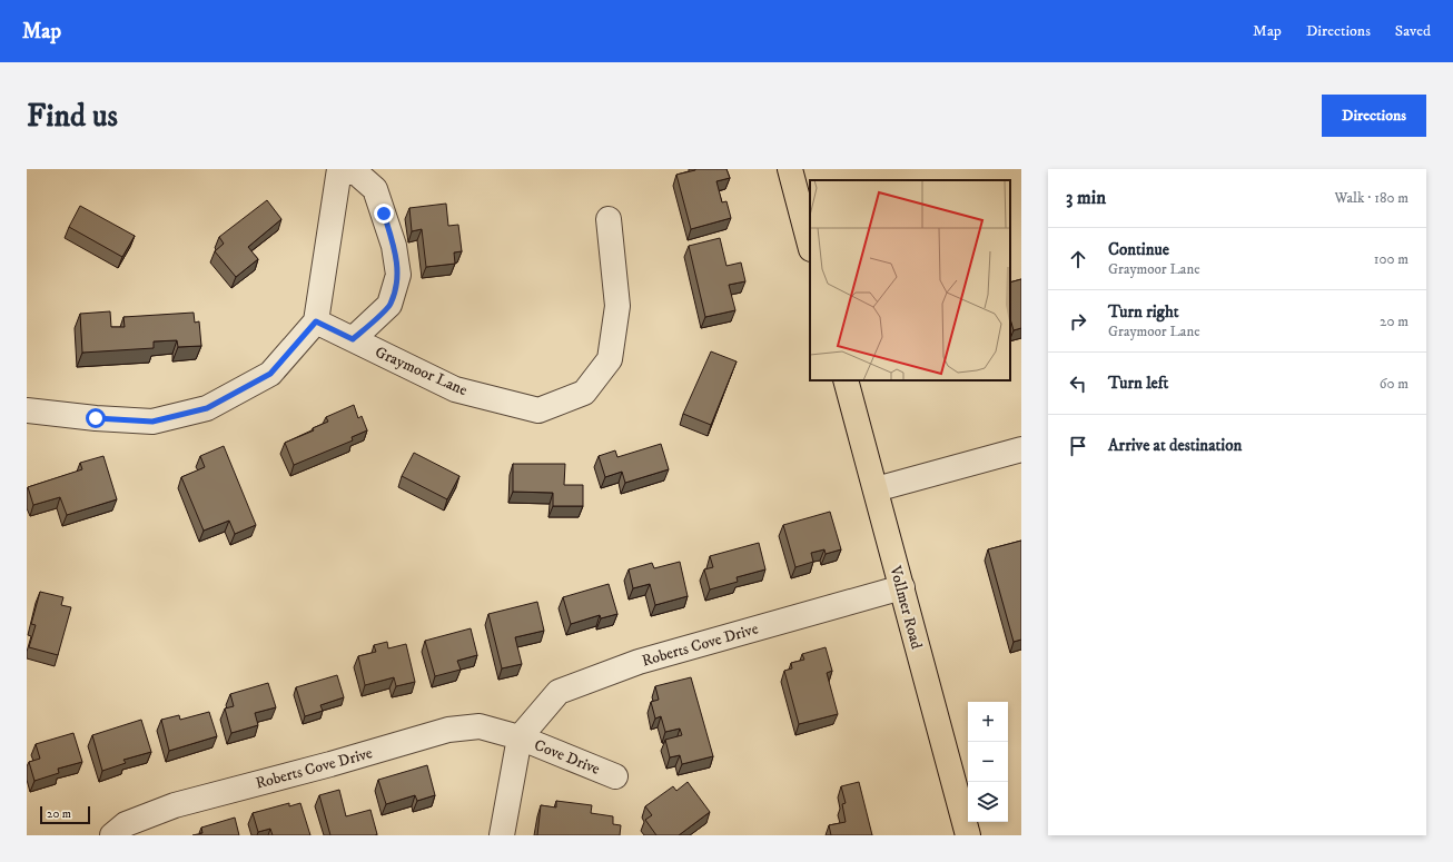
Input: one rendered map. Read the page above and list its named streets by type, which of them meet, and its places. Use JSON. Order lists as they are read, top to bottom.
{
  "streets": {
    "main road": ["Vollmer Road"],
    "street": ["Graymoor Lane", "Roberts Cove Drive", "Cove Drive"]
  },
  "crossings": [
    ["Vollmer Road", "Roberts Cove Drive"],
    ["Roberts Cove Drive", "Cove Drive"]
  ],
  "scale_bar": "20 m",
  "page": {
    "header": "Map",
    "nav": ["Map", "Directions", "Saved"],
    "buttons": "Directions",
    "title": "Find us",
    "heading": ["3 min", "Walk · 180 m"],
    "list": [
      ["Continue", "Graymoor Lane", "100 m"],
      ["Turn right", "Graymoor Lane", "20 m"],
      ["Turn left", "60 m"],
      "Arrive at destination"
    ],
    "map_buttons": ["+", "−"],
    "scale": "20 m"
  }
}
